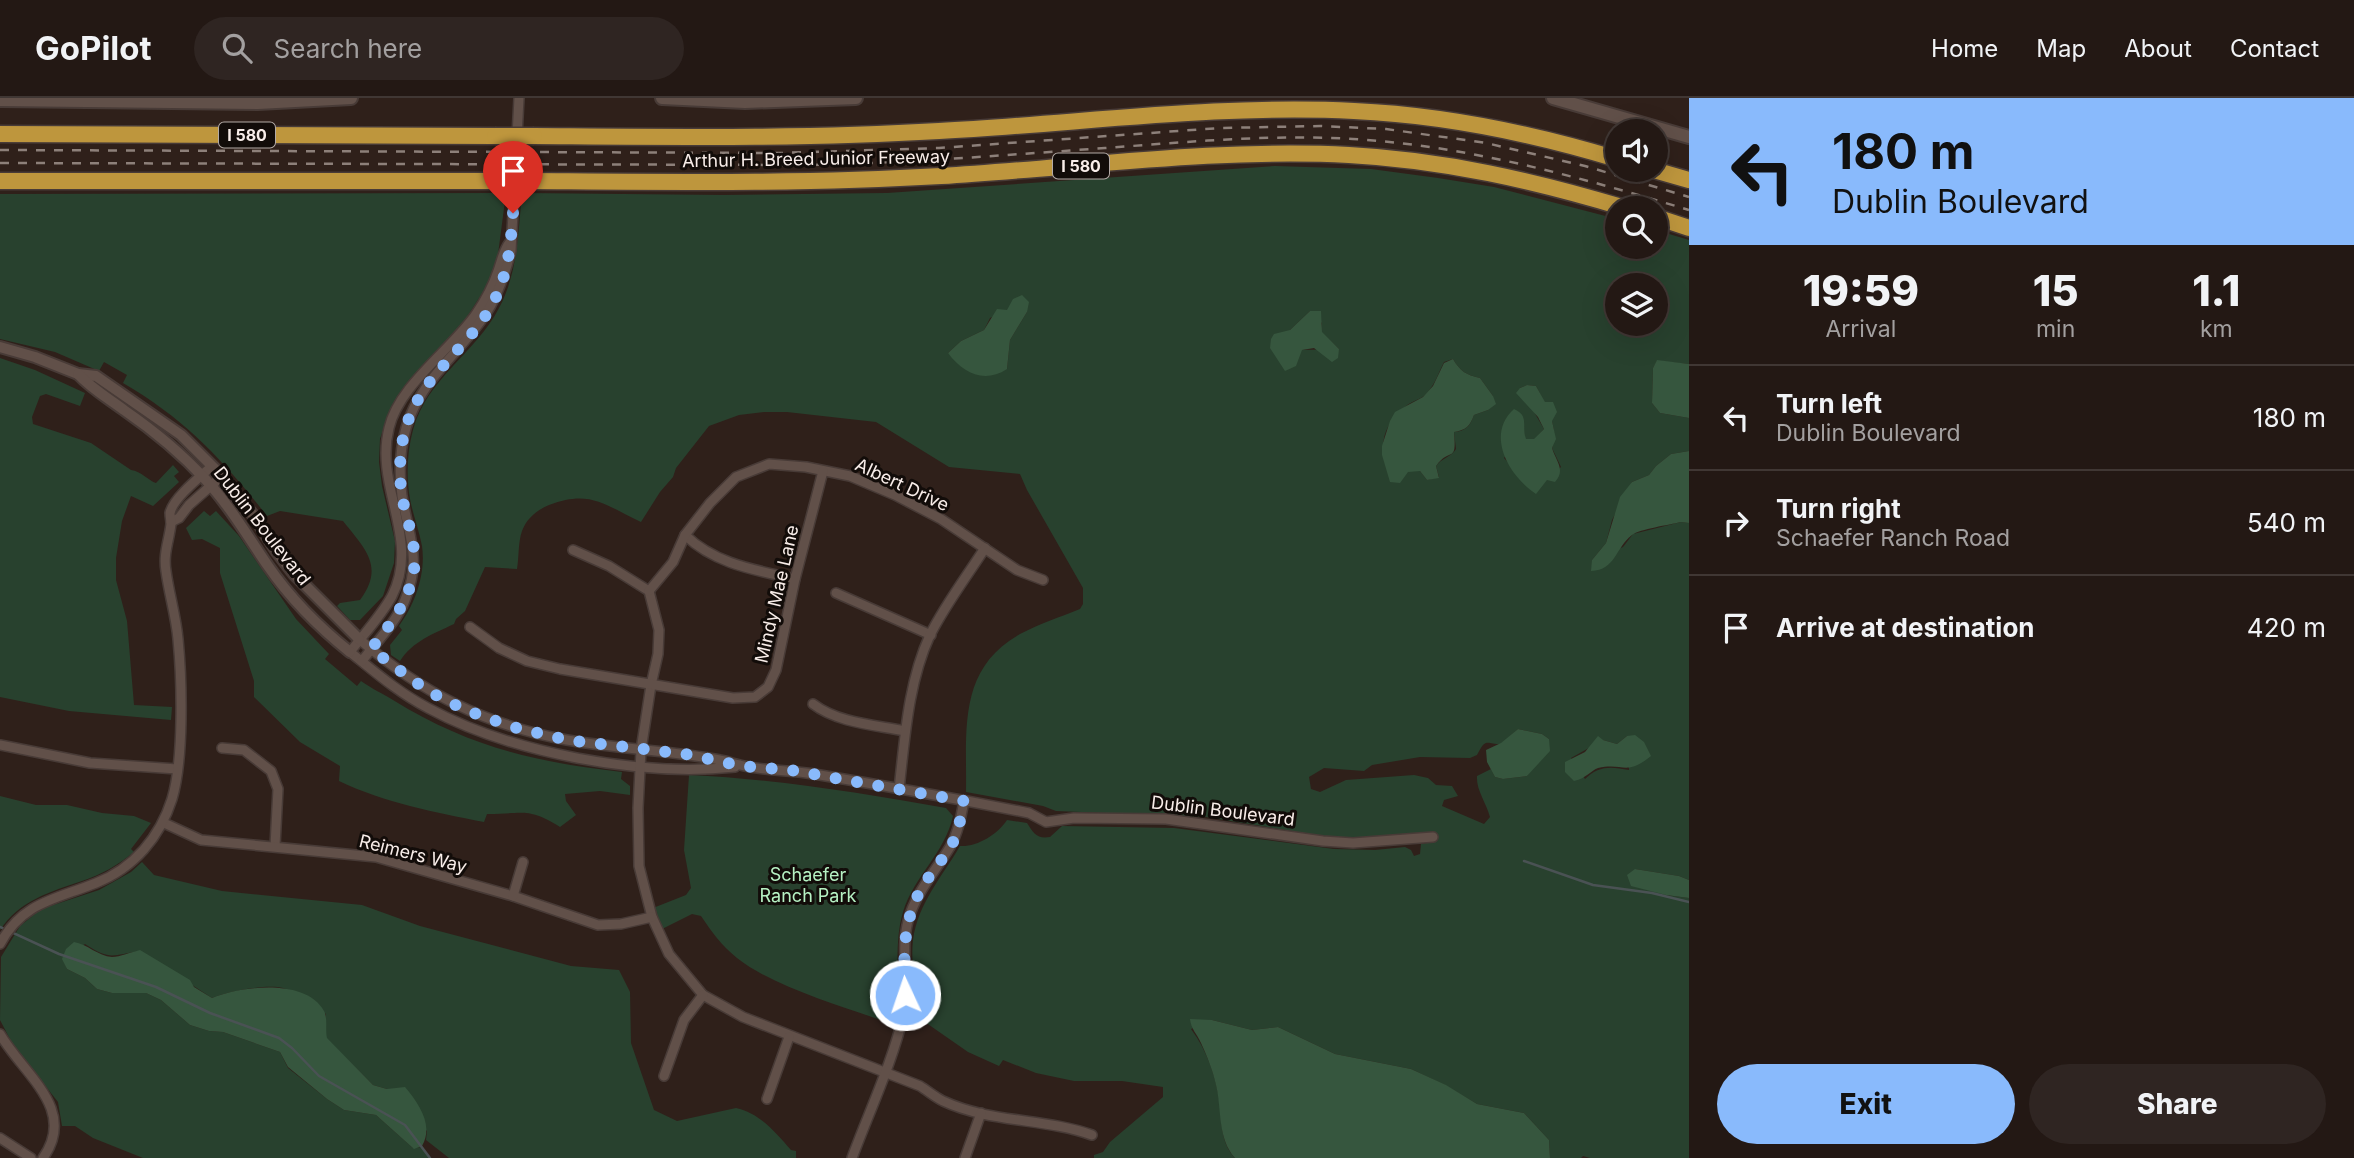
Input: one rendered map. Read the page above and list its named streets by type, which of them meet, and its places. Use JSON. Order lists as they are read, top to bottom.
{
  "streets": {
    "highway": ["I 580", "Arthur H. Breed Junior Freeway"],
    "street": [
      "Albert Drive",
      "Dublin Boulevard",
      "Mindy Mae Lane",
      "Reimers Way"
    ]
  },
  "crossings": [
    ["Albert Drive", "Mindy Mae Lane"]
  ],
  "parks": ["Schaefer Ranch Park"],
  "page": {
    "header": "GoPilot",
    "search": "Search here",
    "nav": [
      "Home",
      "Map",
      "About",
      "Contact"
    ],
    "turn": ["180 m", "Dublin Boulevard"],
    "eta": [
      "19:59",
      "Arrival",
      "15",
      "min",
      "1.1",
      "km"
    ],
    "list": [
      {
        "name": "Turn left",
        "note": "Dublin Boulevard",
        "value": "180 m"
      },
      {
        "name": "Turn right",
        "note": "Schaefer Ranch Road",
        "value": "540 m"
      },
      {
        "name": "Arrive at destination",
        "value": "420 m"
      }
    ],
    "buttons": ["Exit", "Share"]
  }
}
